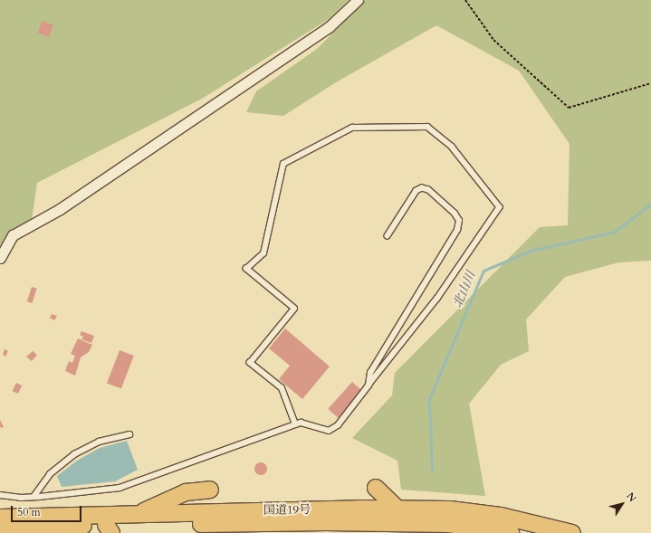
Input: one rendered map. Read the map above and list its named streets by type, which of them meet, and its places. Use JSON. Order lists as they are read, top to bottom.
{
  "streets": {
    "highway": ["国道19号"]
  },
  "water": ["北山川"],
  "scale_bar": "50 m",
  "north": "top right"
}
